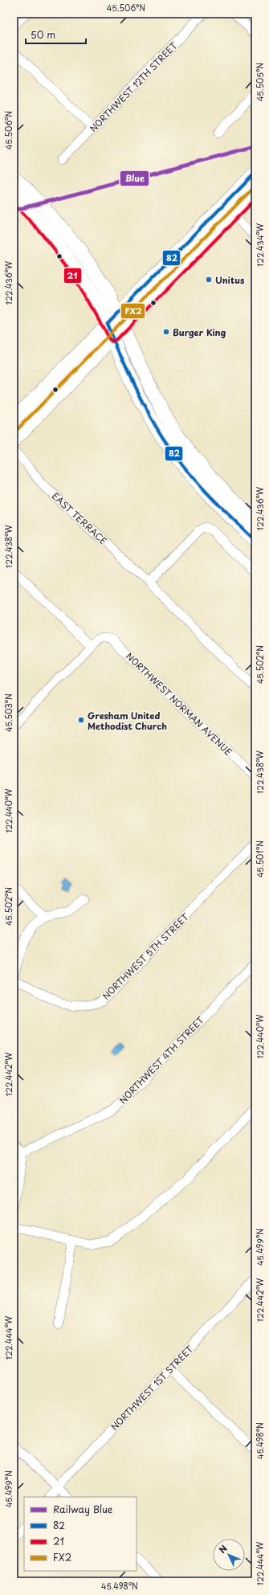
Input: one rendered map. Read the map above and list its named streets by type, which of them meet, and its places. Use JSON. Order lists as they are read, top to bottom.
{
  "streets": {
    "street": [
      "NORTHWEST 12TH STREET",
      "EAST TERRACE",
      "NORTHWEST NORMAN AVENUE",
      "NORTHWEST 5TH STREET",
      "NORTHWEST 4TH STREET",
      "NORTHWEST 1ST STREET"
    ]
  },
  "places": ["Unitus", "Burger King", "Gresham United Methodist Church"],
  "lines": [
    "rail line Blue",
    "transit line 82",
    "transit line FX2",
    "transit line 21"
  ],
  "legend": [
    "Railway Blue",
    "82",
    "21",
    "FX2"
  ],
  "scale_bar": "50 m",
  "north": "top left",
  "coordinates": [
    "45.506°N",
    "45.505°N",
    "122.434°W",
    "122.436°W",
    "122.438°W",
    "45.502°N",
    "45.503°N",
    "122.440°W",
    "45.501°N",
    "122.442°W",
    "45.499°N",
    "122.444°W",
    "45.498°N"
  ]
}
